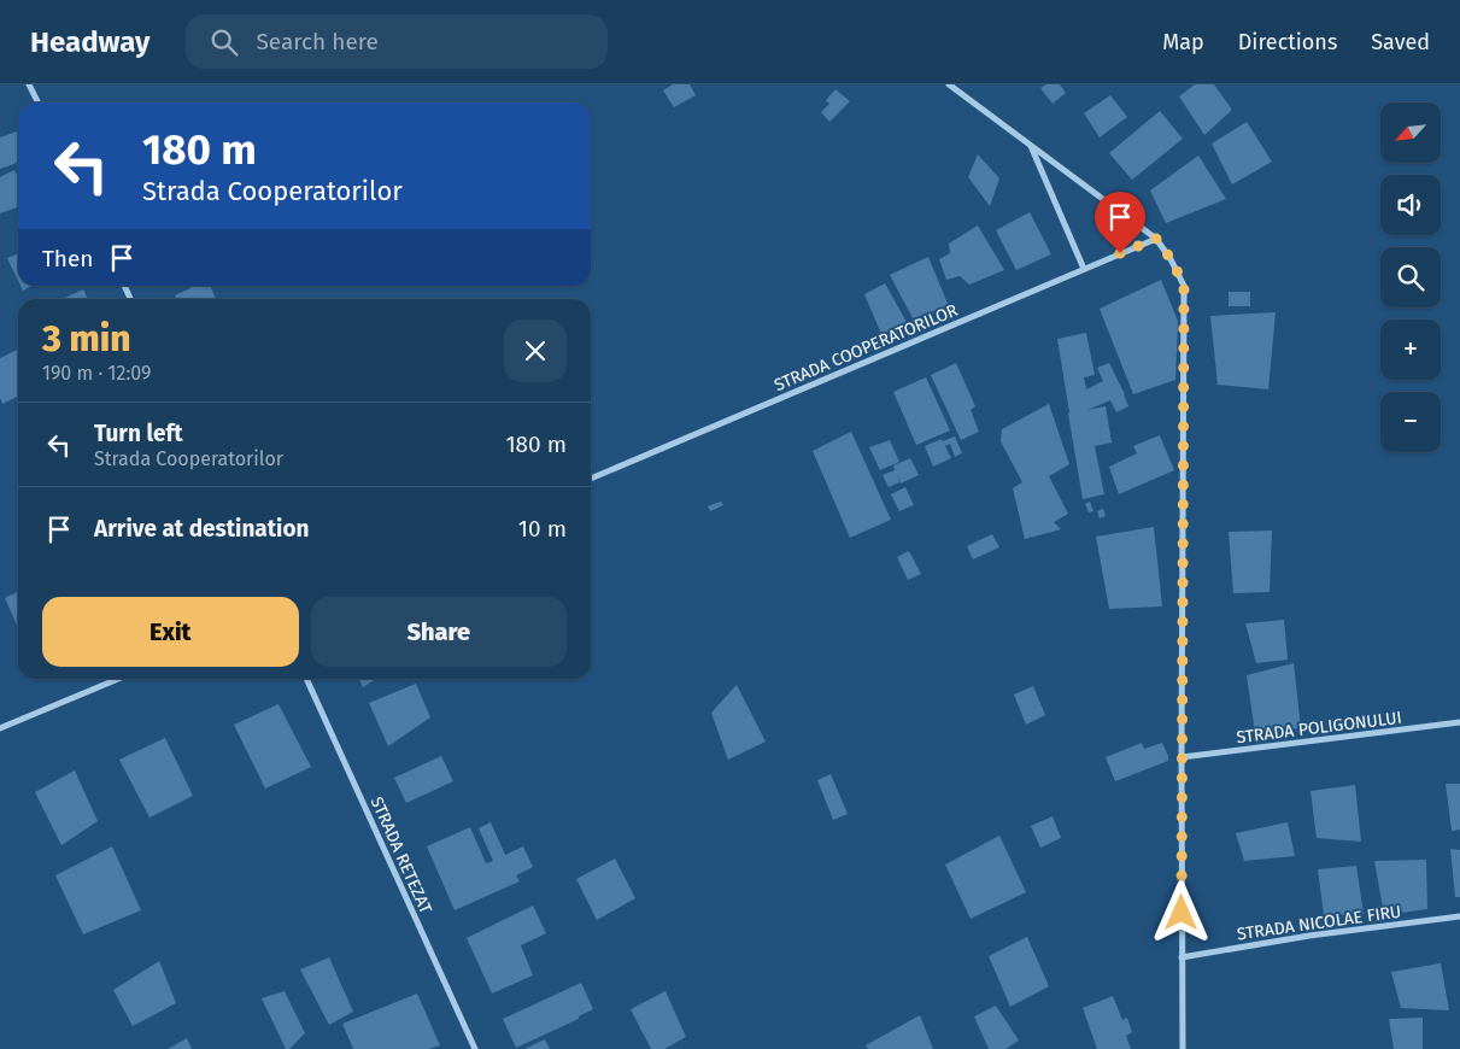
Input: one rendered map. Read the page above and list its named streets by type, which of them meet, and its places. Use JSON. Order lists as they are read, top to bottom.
{
  "streets": {
    "street": [
      "STRADA COOPERATORILOR",
      "STRADA POLIGONULUI",
      "STRADA RETEZAT",
      "STRADA NICOLAE FIRU"
    ]
  },
  "north": "bottom left",
  "page": {
    "header": "Headway",
    "search": "Search here",
    "nav": ["Map", "Directions", "Saved"],
    "map_buttons": ["+", "−"],
    "turn": ["180 m", "Strada Cooperatorilor"],
    "then": "Then",
    "heading": ["3 min", "190 m · 12:09"],
    "list": [
      {
        "name": "Turn left",
        "note": "Strada Cooperatorilor",
        "value": "180 m"
      },
      {
        "name": "Arrive at destination",
        "value": "10 m"
      }
    ],
    "buttons": ["Exit", "Share"]
  }
}
